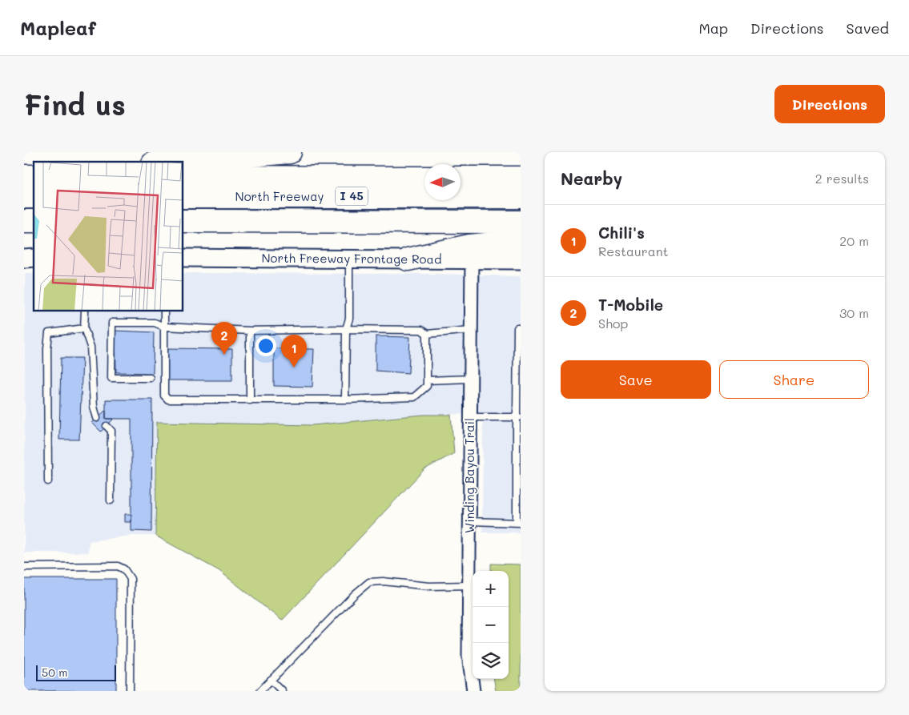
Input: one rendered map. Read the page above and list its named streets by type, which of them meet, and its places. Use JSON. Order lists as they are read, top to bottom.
{
  "streets": {
    "highway": ["North Freeway", "I 45"],
    "main road": ["North Freeway Frontage Road"],
    "street": ["Winding Bayou Trail"]
  },
  "crossings": [
    ["North Freeway Frontage Road", "Winding Bayou Trail"]
  ],
  "scale_bar": "50 m",
  "north": "left",
  "page": {
    "header": "Mapleaf",
    "nav": ["Map", "Directions", "Saved"],
    "buttons": [
      "Directions",
      ["Save", "Share"]
    ],
    "title": "Find us",
    "heading": ["Nearby", "2 results"],
    "list": [
      {
        "mark": "1",
        "name": "Chili's",
        "note": "Restaurant",
        "value": "20 m"
      },
      {
        "mark": "2",
        "name": "T-Mobile",
        "note": "Shop",
        "value": "30 m"
      }
    ],
    "pins": ["2", "1"],
    "map_buttons": ["+", "−"],
    "scale": "50 m"
  }
}
